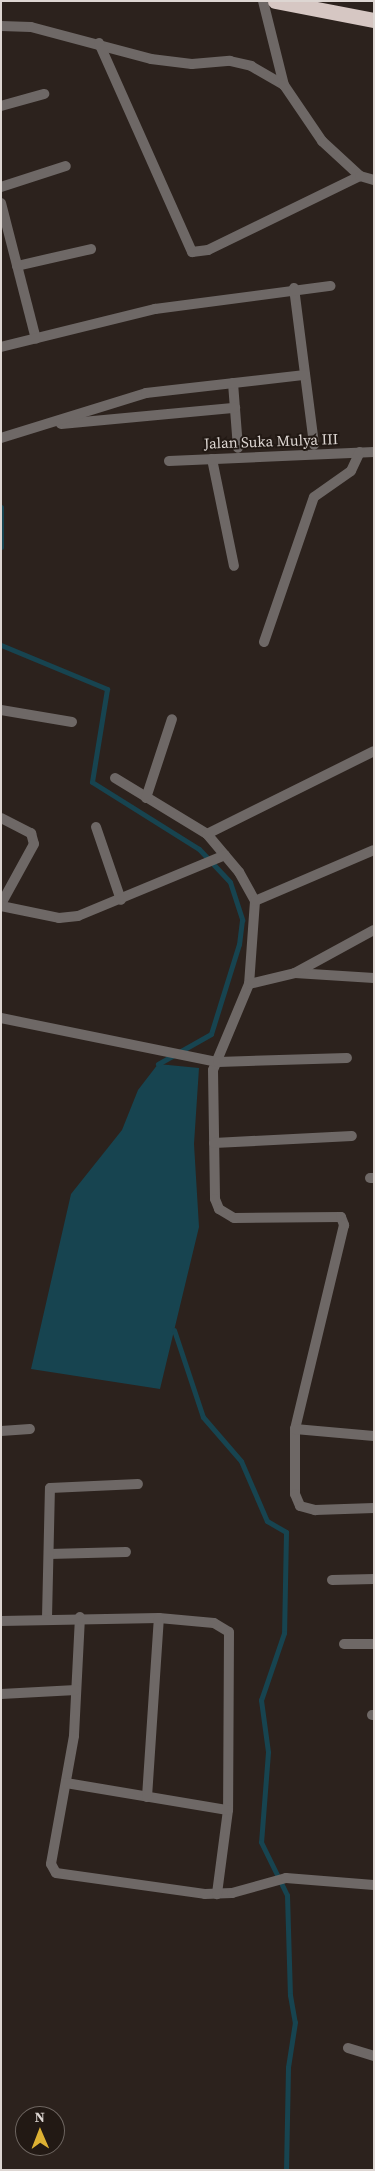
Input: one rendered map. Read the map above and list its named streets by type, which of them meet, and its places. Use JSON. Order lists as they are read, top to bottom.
{
  "streets": {
    "street": ["Jalan Suka Mulya III"]
  },
  "north": "top"
}
